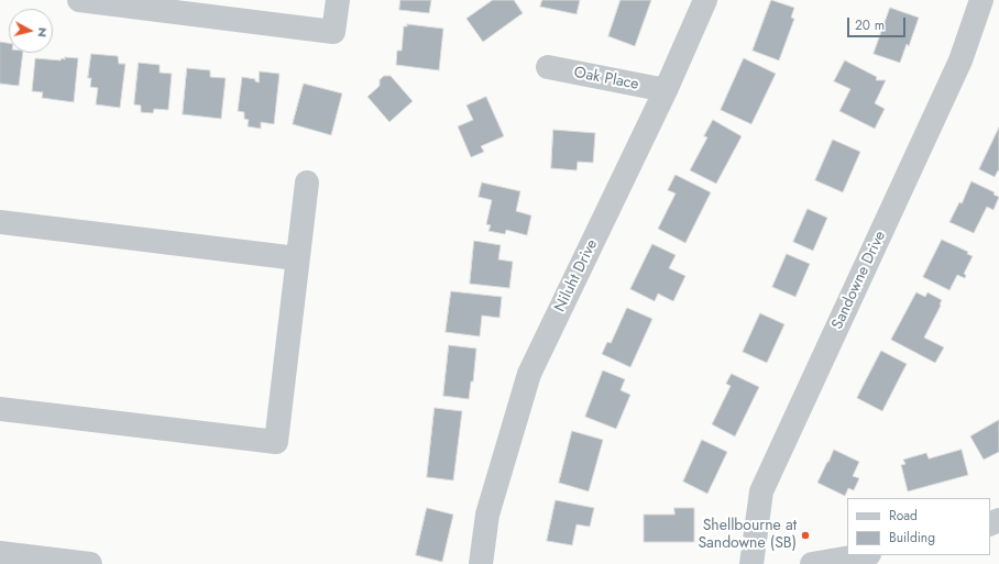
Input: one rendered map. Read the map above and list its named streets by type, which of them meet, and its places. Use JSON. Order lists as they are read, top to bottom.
{
  "streets": {
    "street": ["Oak Place", "Niluht Drive", "Sandowne Drive"]
  },
  "crossings": [
    ["Oak Place", "Niluht Drive"]
  ],
  "places": ["Shellbourne at Sandowne (SB)"],
  "legend": ["Road", "Building"],
  "scale_bar": "20 m",
  "north": "right"
}
